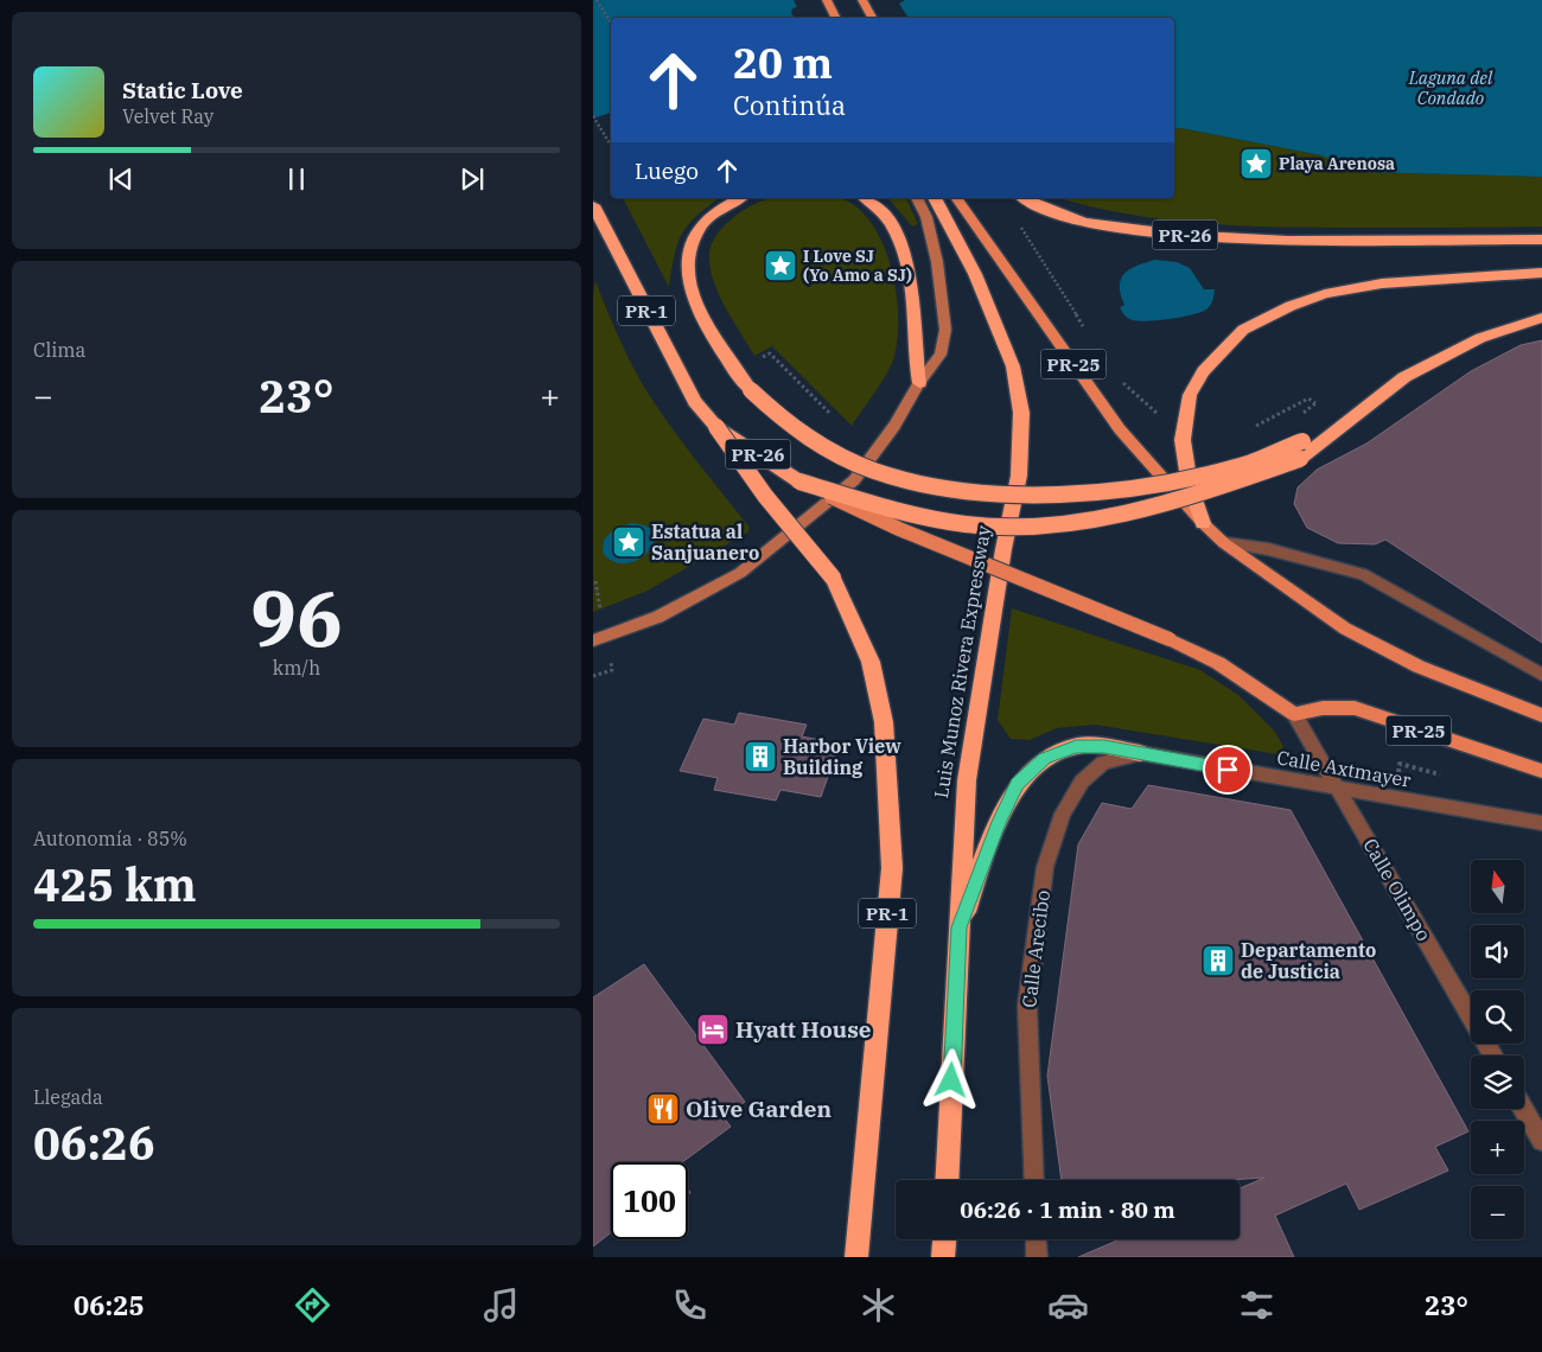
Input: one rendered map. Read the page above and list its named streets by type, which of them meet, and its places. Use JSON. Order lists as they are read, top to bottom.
{
  "streets": {
    "highway": ["PR-26", "PR-1", "Luis Munoz Rivera Expressway"],
    "main road": ["PR-25"],
    "street": ["Calle Axtmayer", "Calle Olimpo", "Calle Arecibo"]
  },
  "crossings": [
    ["PR-26", "PR-1"],
    ["PR-25", "Calle Olimpo"],
    ["Calle Axtmayer", "Calle Olimpo"],
    ["Calle Axtmayer", "Calle Arecibo"]
  ],
  "water": ["Laguna del Condado"],
  "places": {
    "place": ["Playa Arenosa", "I Love SJ (Yo Amo a SJ)", "Estatua al Sanjuanero"],
    "building": ["Harbor View Building", "Departamento de Justicia"],
    "hotel": ["Hyatt House"],
    "restaurant": ["Olive Garden"]
  },
  "north": "top",
  "page": {
    "turn": ["20 m", "Continúa"],
    "song": ["Static Love", "Velvet Ray"],
    "then": "Luego",
    "tile": [
      "Clima",
      ["96", "km/h"],
      ["Autonomía · 85%", "425 km"],
      ["Llegada", "06:26"]
    ],
    "heat": ["−", "23°", "+"],
    "map_buttons": ["+", "−"],
    "limit": "100",
    "trip": "06:26 · 1 min · 80 m",
    "tabs": ["06:25", "23°"]
  }
}
